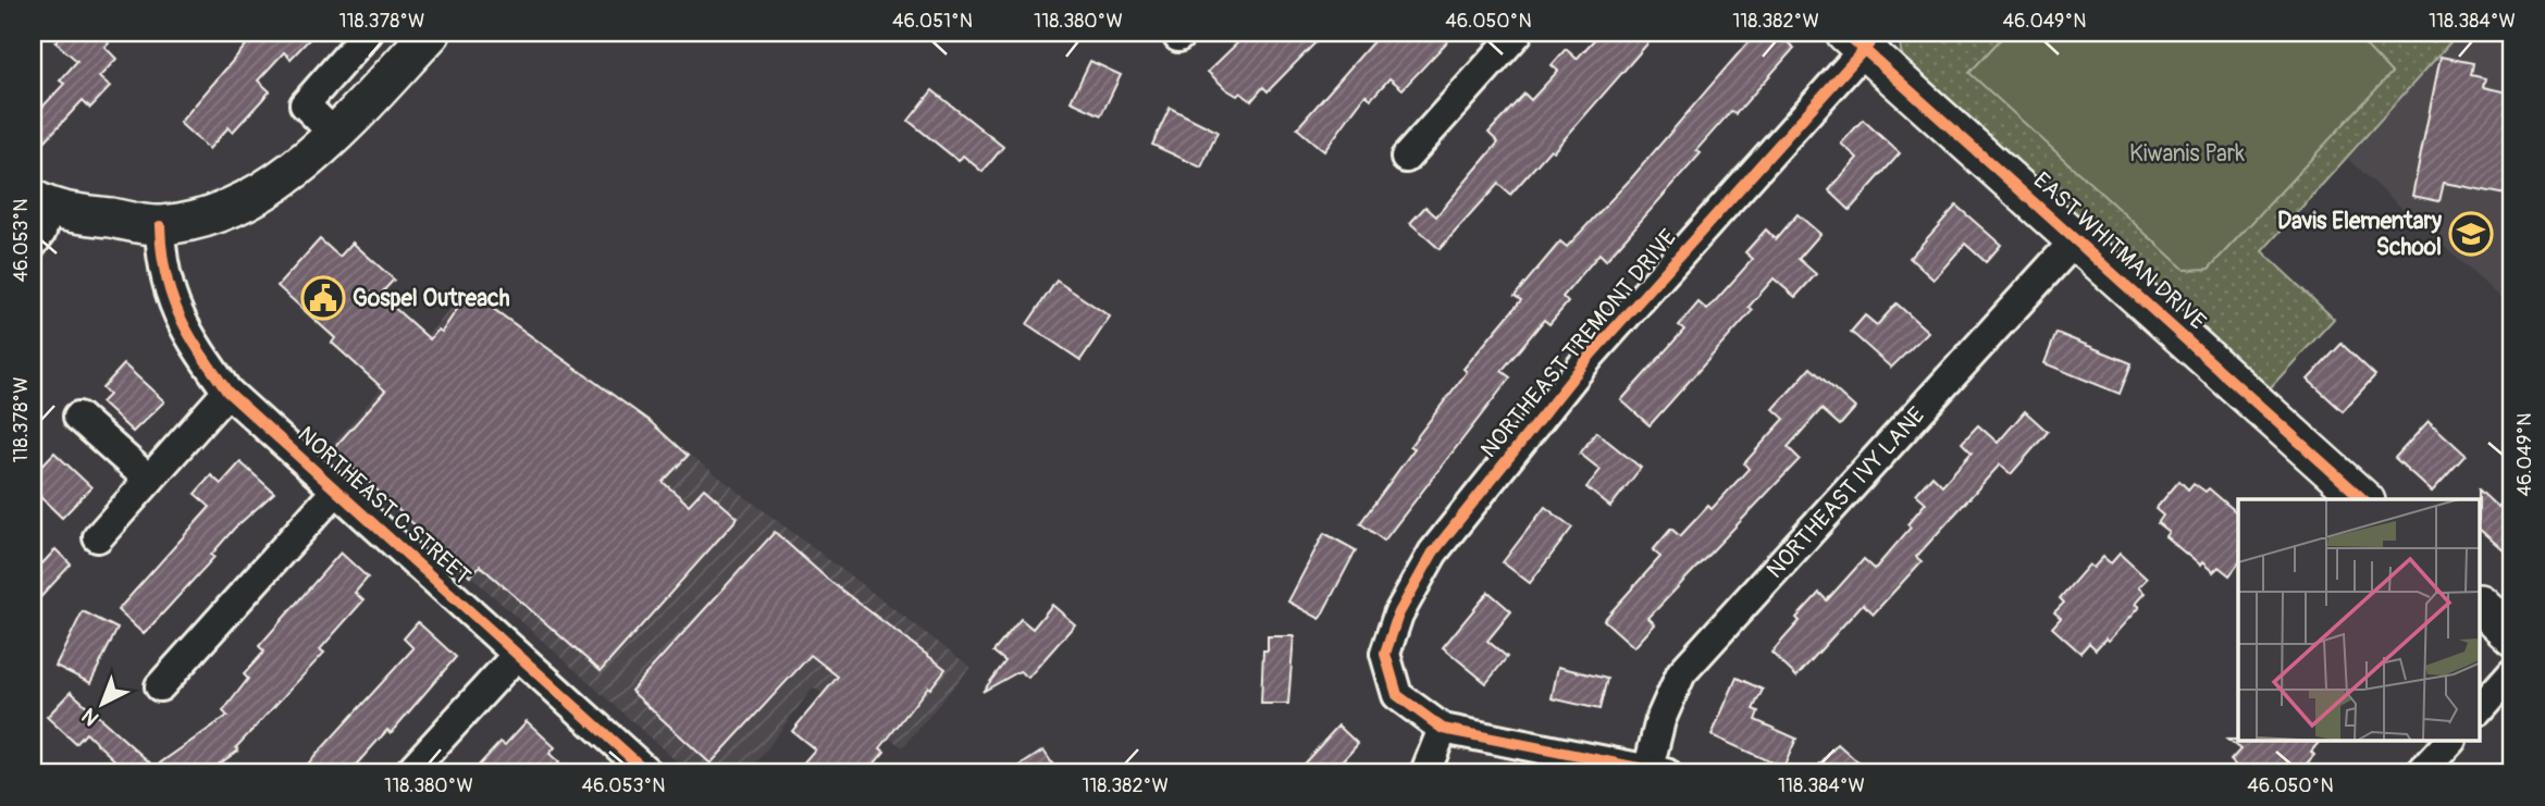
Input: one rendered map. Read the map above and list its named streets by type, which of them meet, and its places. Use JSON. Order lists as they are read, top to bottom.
{
  "streets": {
    "main road": ["EAST WHITMAN DRIVE"],
    "street": ["NORTHEAST TREMONT DRIVE", "NORTHEAST IVY LANE", "NORTHEAST C STREET"]
  },
  "crossings": [
    ["EAST WHITMAN DRIVE", "NORTHEAST TREMONT DRIVE"],
    ["EAST WHITMAN DRIVE", "NORTHEAST IVY LANE"]
  ],
  "parks": ["Kiwanis Park"],
  "places": {
    "school or university": ["Davis Elementary School"],
    "public building": ["Gospel Outreach"]
  },
  "north": "bottom left",
  "coordinates": [
    "118.378°W",
    "46.051°N",
    "118.380°W",
    "46.050°N",
    "118.382°W",
    "46.049°N",
    "118.384°W",
    "46.053°N"
  ]
}
